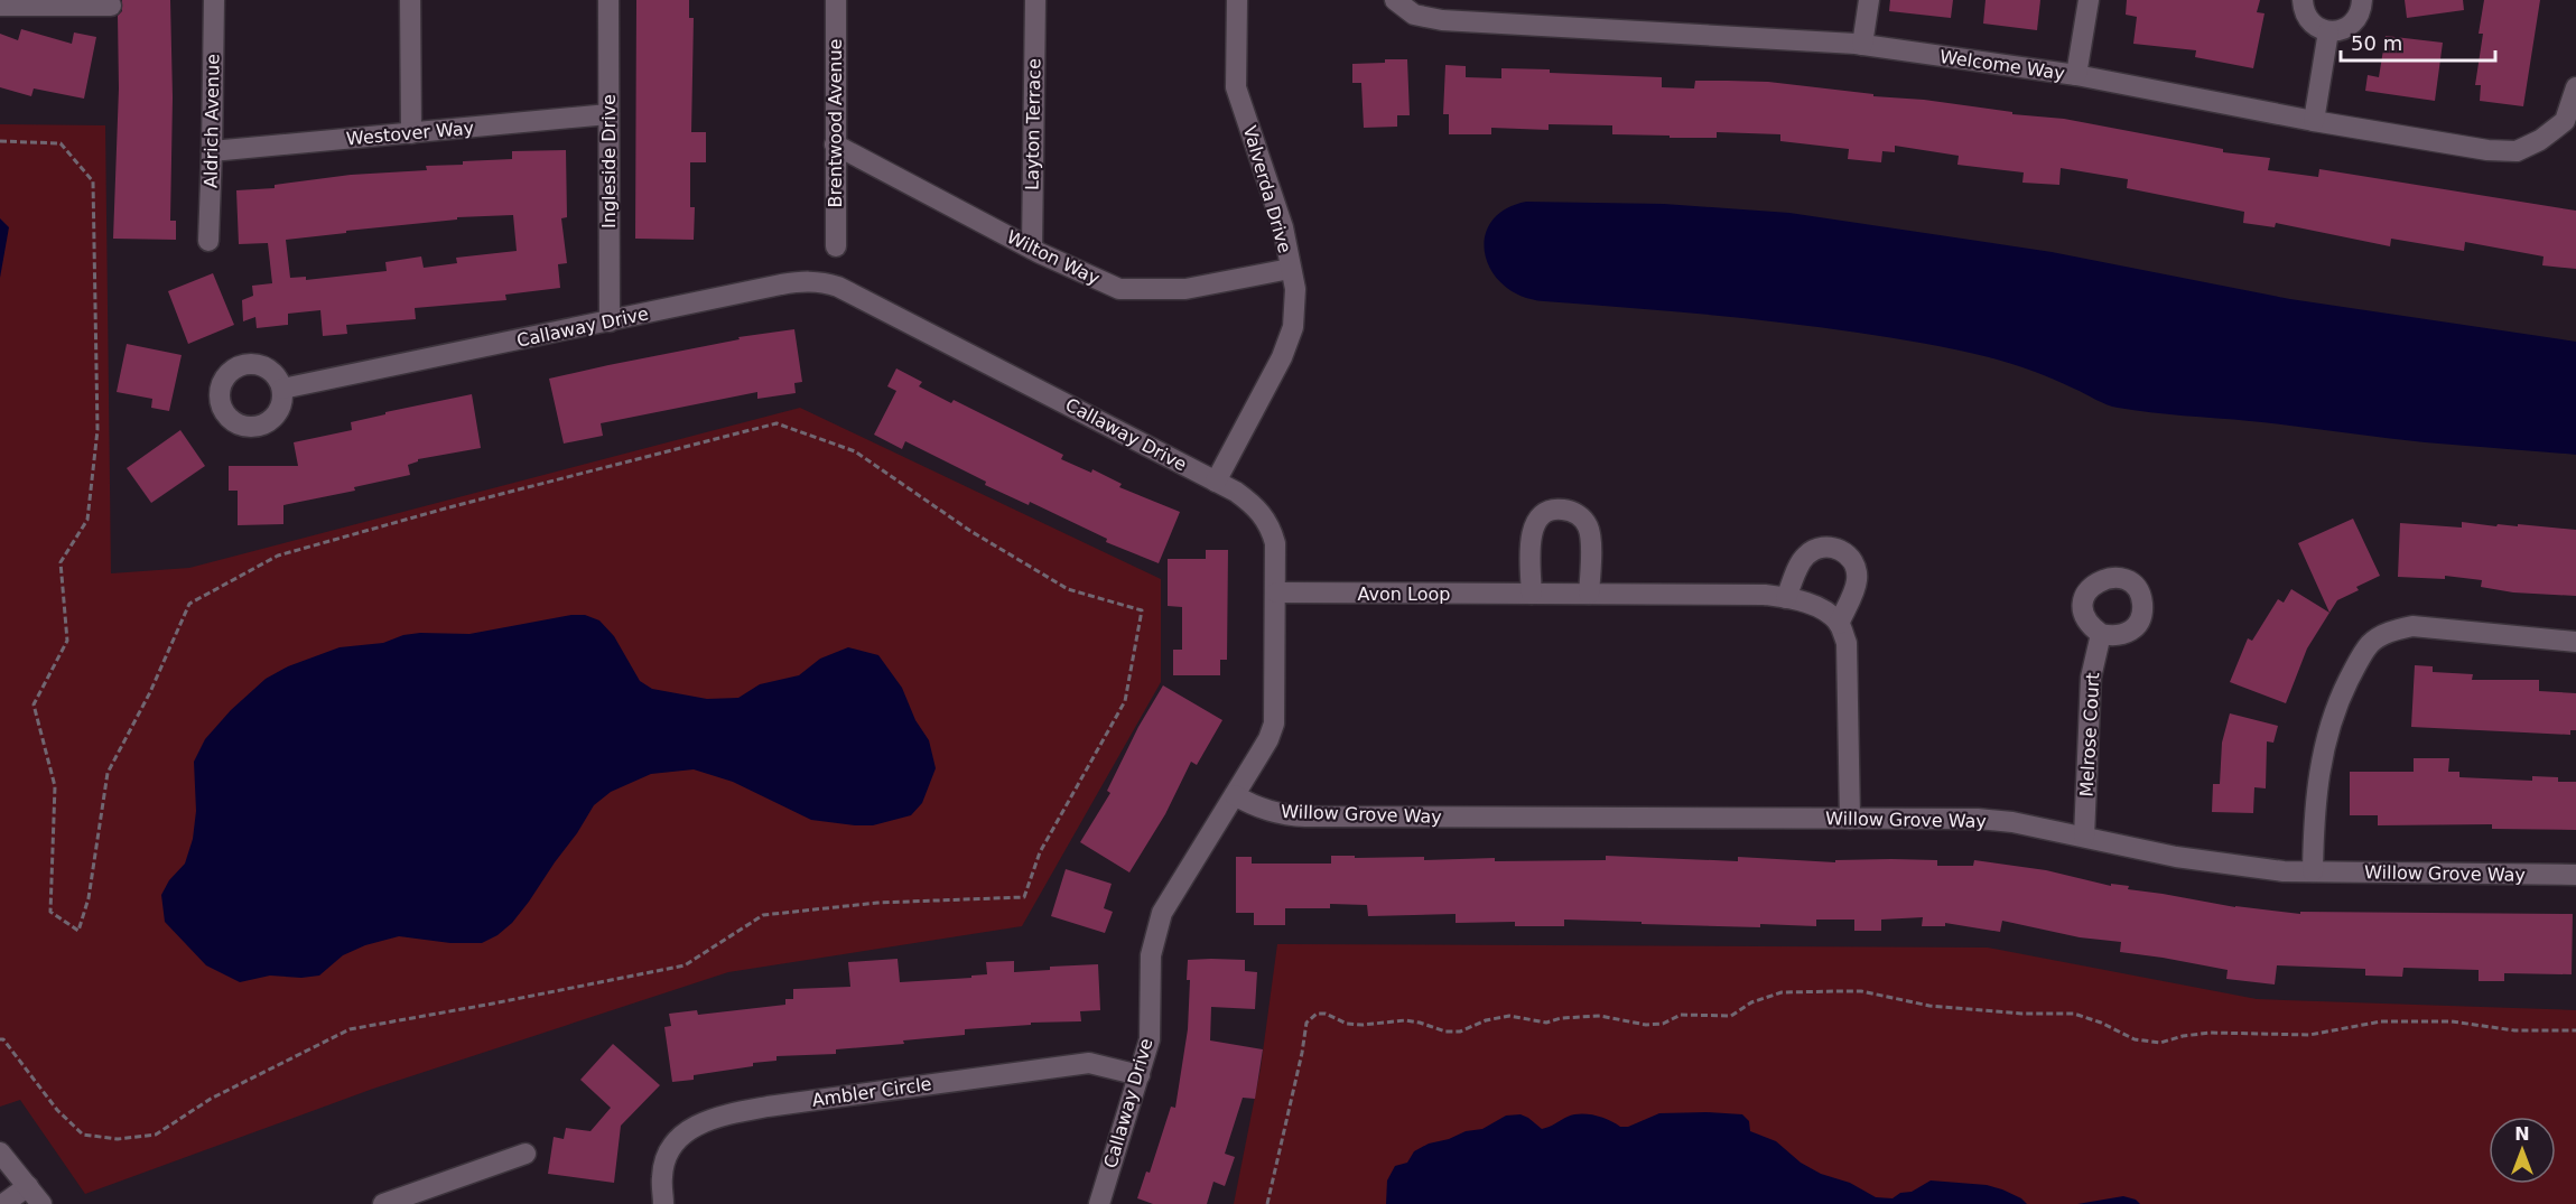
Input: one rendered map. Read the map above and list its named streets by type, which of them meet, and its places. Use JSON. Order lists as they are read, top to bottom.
{
  "streets": {
    "street": [
      "Welcome Way",
      "Aldrich Avenue",
      "Brentwood Avenue",
      "Layton Terrace",
      "Westover Way",
      "Ingleside Drive",
      "Valverda Drive",
      "Wilton Way",
      "Callaway Drive",
      "Avon Loop",
      "Melrose Court",
      "Willow Grove Way",
      "Ambler Circle"
    ]
  },
  "crossings": [
    ["Aldrich Avenue", "Westover Way"],
    ["Brentwood Avenue", "Wilton Way"],
    ["Layton Terrace", "Wilton Way"],
    ["Westover Way", "Ingleside Drive"],
    ["Ingleside Drive", "Callaway Drive"],
    ["Valverda Drive", "Wilton Way"],
    ["Valverda Drive", "Callaway Drive"],
    ["Callaway Drive", "Avon Loop"],
    ["Callaway Drive", "Willow Grove Way"],
    ["Callaway Drive", "Ambler Circle"],
    ["Melrose Court", "Willow Grove Way"]
  ],
  "scale_bar": "50 m",
  "north": "top"
}
